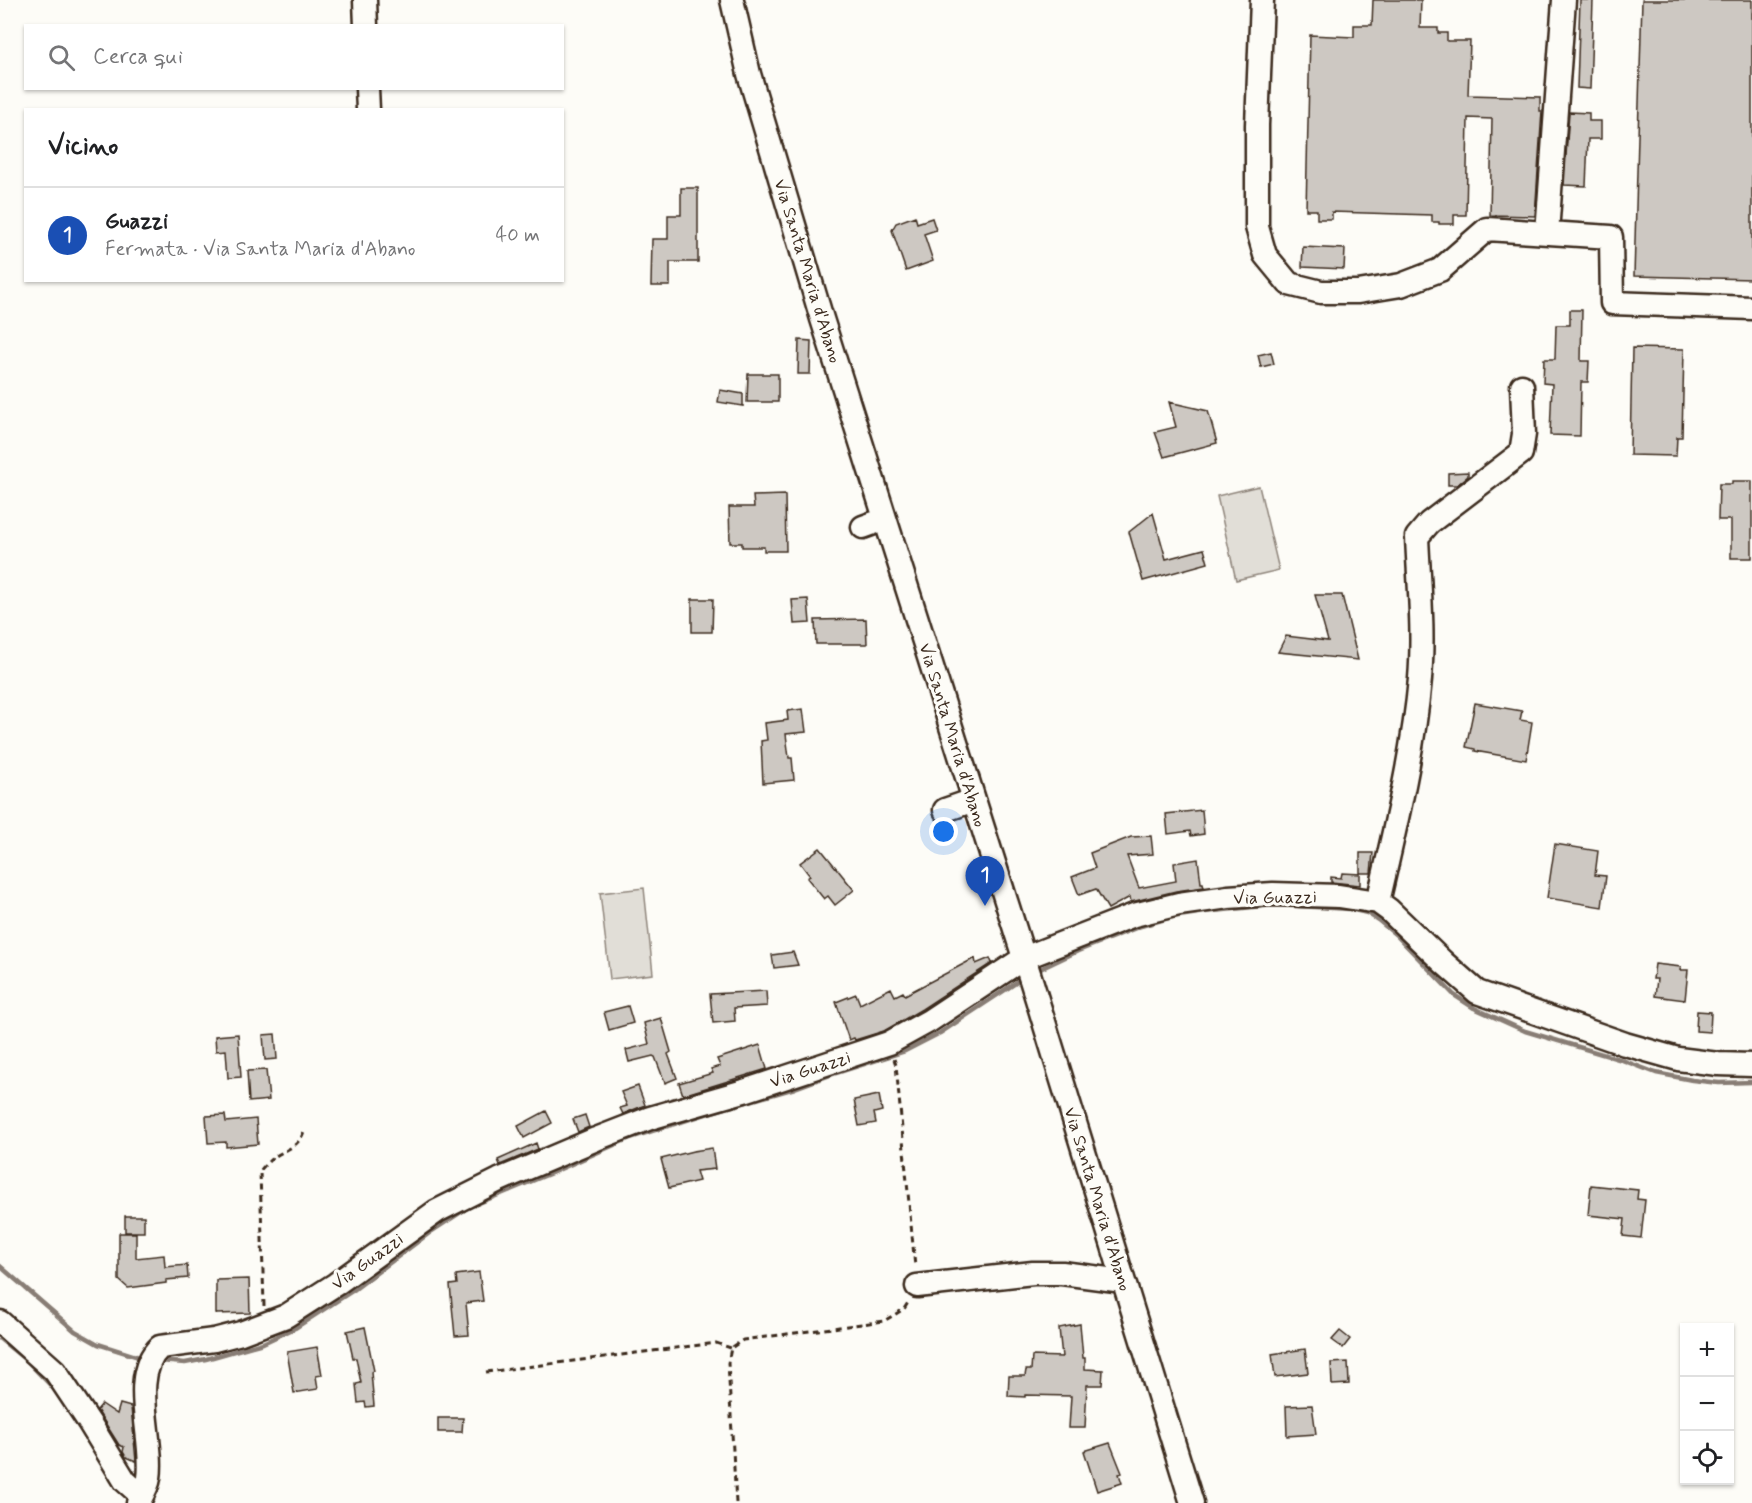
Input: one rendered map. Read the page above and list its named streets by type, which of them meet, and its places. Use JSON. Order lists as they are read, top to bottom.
{
  "streets": {
    "street": ["Via Santa Maria d'Abano", "Via Guazzi"]
  },
  "crossings": [
    ["Via Santa Maria d'Abano", "Via Guazzi"]
  ],
  "page": {
    "search": "Cerca qui",
    "heading": "Vicino",
    "list": [
      {
        "mark": "1",
        "name": "Guazzi",
        "note": "Fermata · Via Santa Maria d'Abano",
        "value": "40 m"
      }
    ],
    "pins": "1",
    "map_buttons": ["+", "−"]
  }
}
